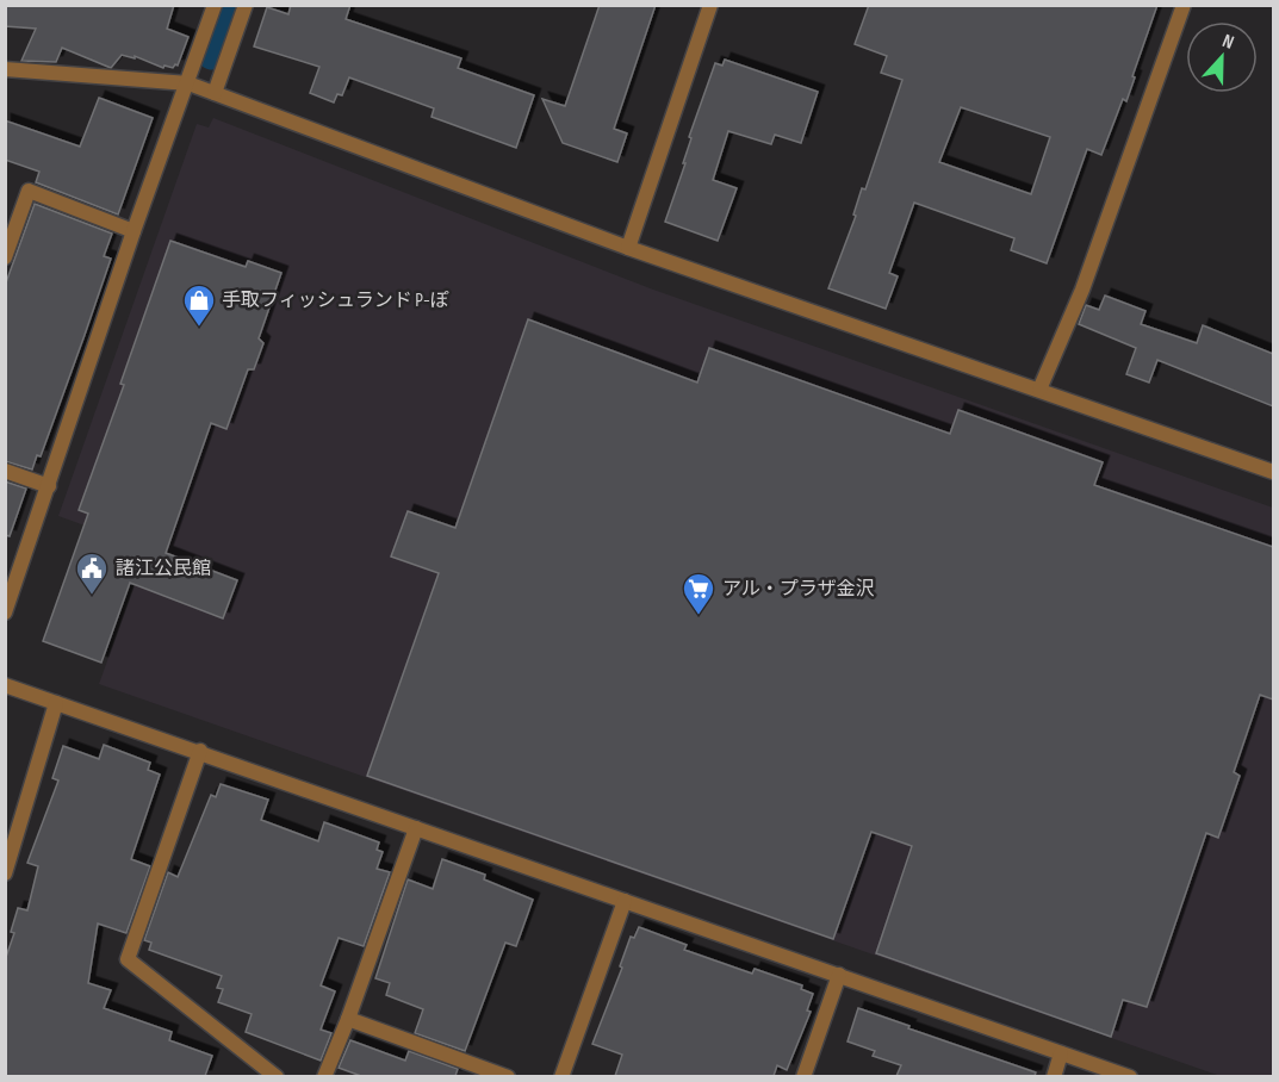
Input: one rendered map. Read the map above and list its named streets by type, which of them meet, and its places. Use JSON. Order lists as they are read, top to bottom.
{
  "places": {
    "shop": ["手取フィッシュランド P-ぽ"],
    "public building": ["諸江公民館"],
    "supermarket": ["アル・プラザ金沢"]
  },
  "north": "top"
}
